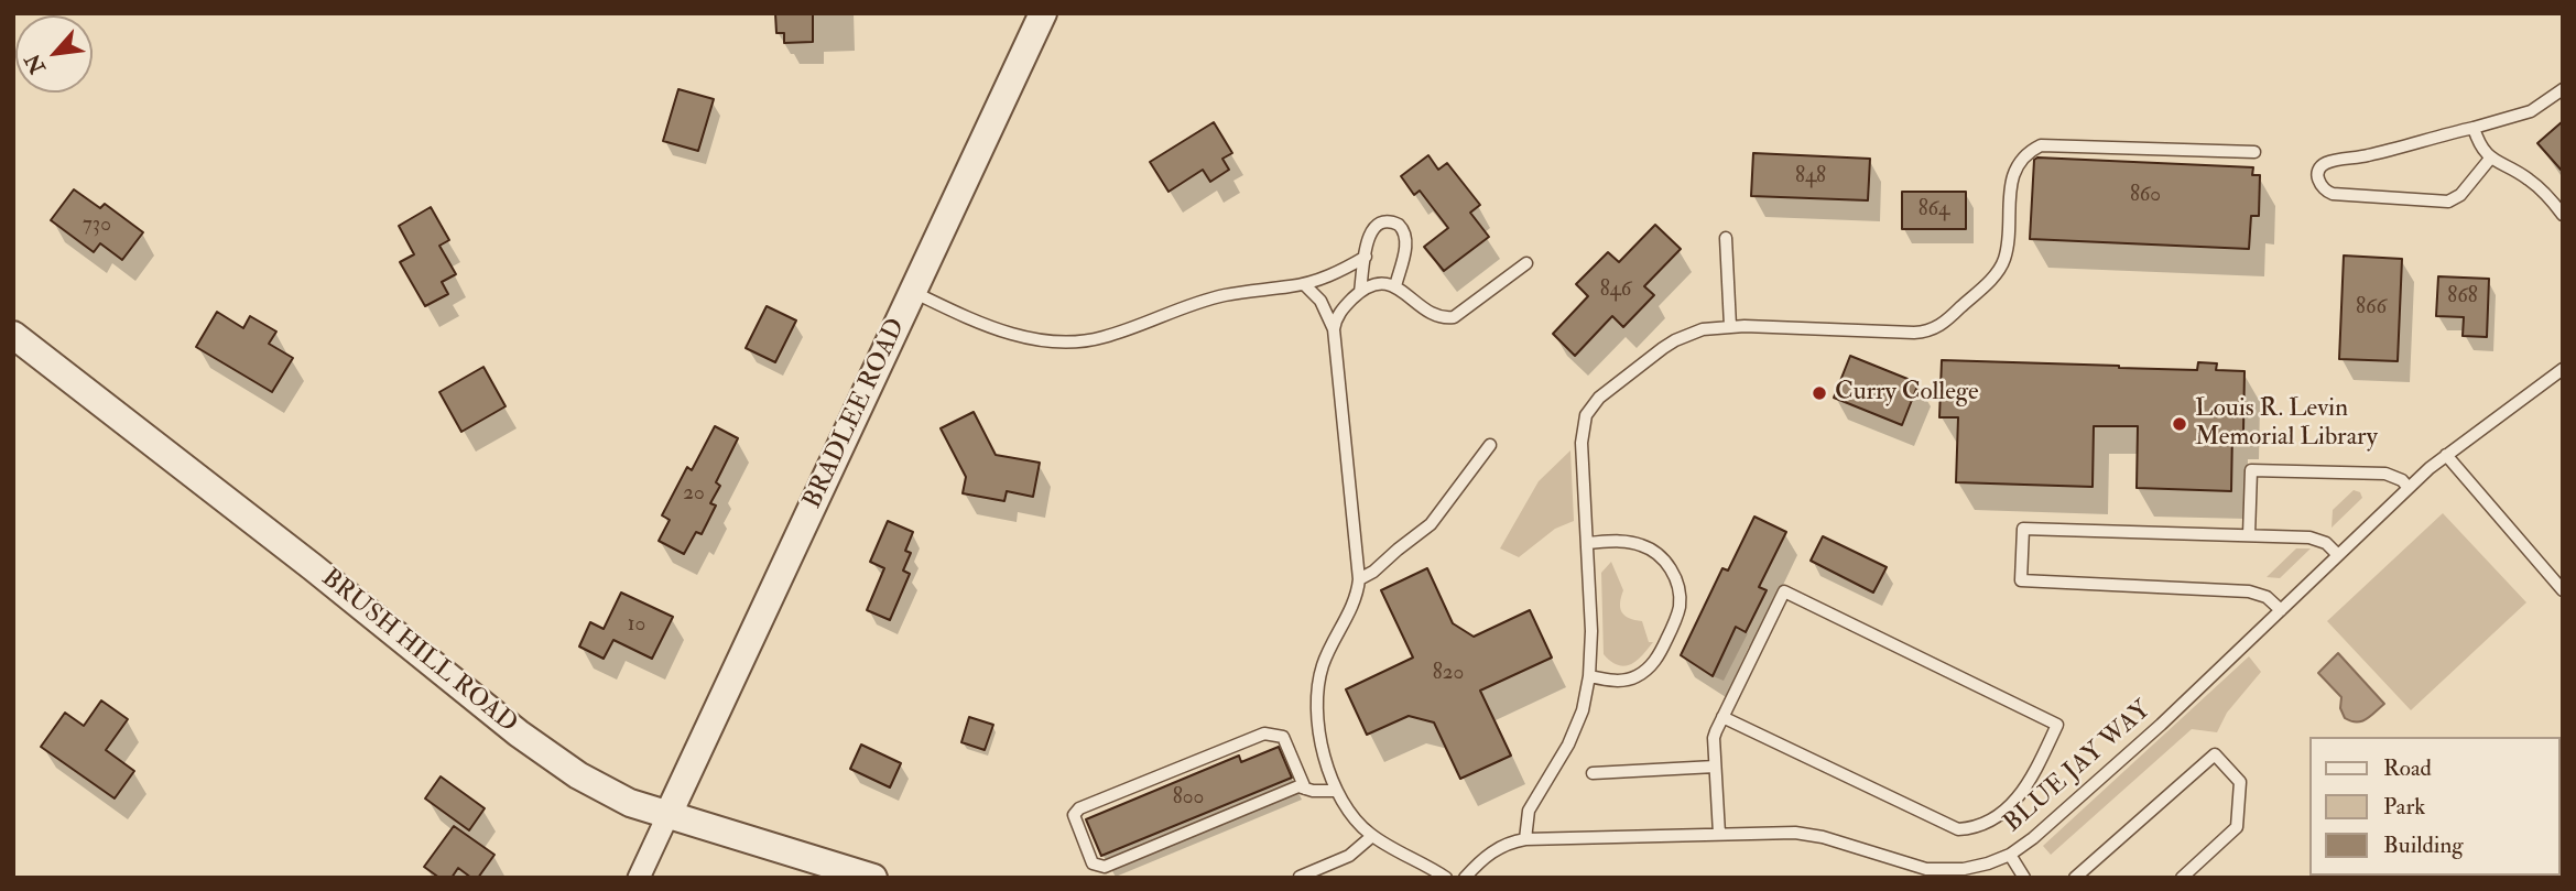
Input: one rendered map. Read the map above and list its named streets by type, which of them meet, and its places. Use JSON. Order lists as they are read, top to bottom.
{
  "streets": {
    "street": ["BRADLEE ROAD", "BRUSH HILL ROAD"],
    "lane": ["BLUE JAY WAY"]
  },
  "crossings": [
    ["BRADLEE ROAD", "BRUSH HILL ROAD"]
  ],
  "places": ["Curry College", "Louis R. Levin Memorial Library"],
  "house_numbers": [
    "848",
    "860",
    "864",
    "730",
    "846",
    "868",
    "866",
    "20",
    "10",
    "820",
    "800"
  ],
  "legend": ["Road", "Park", "Building"],
  "north": "bottom left"
}
